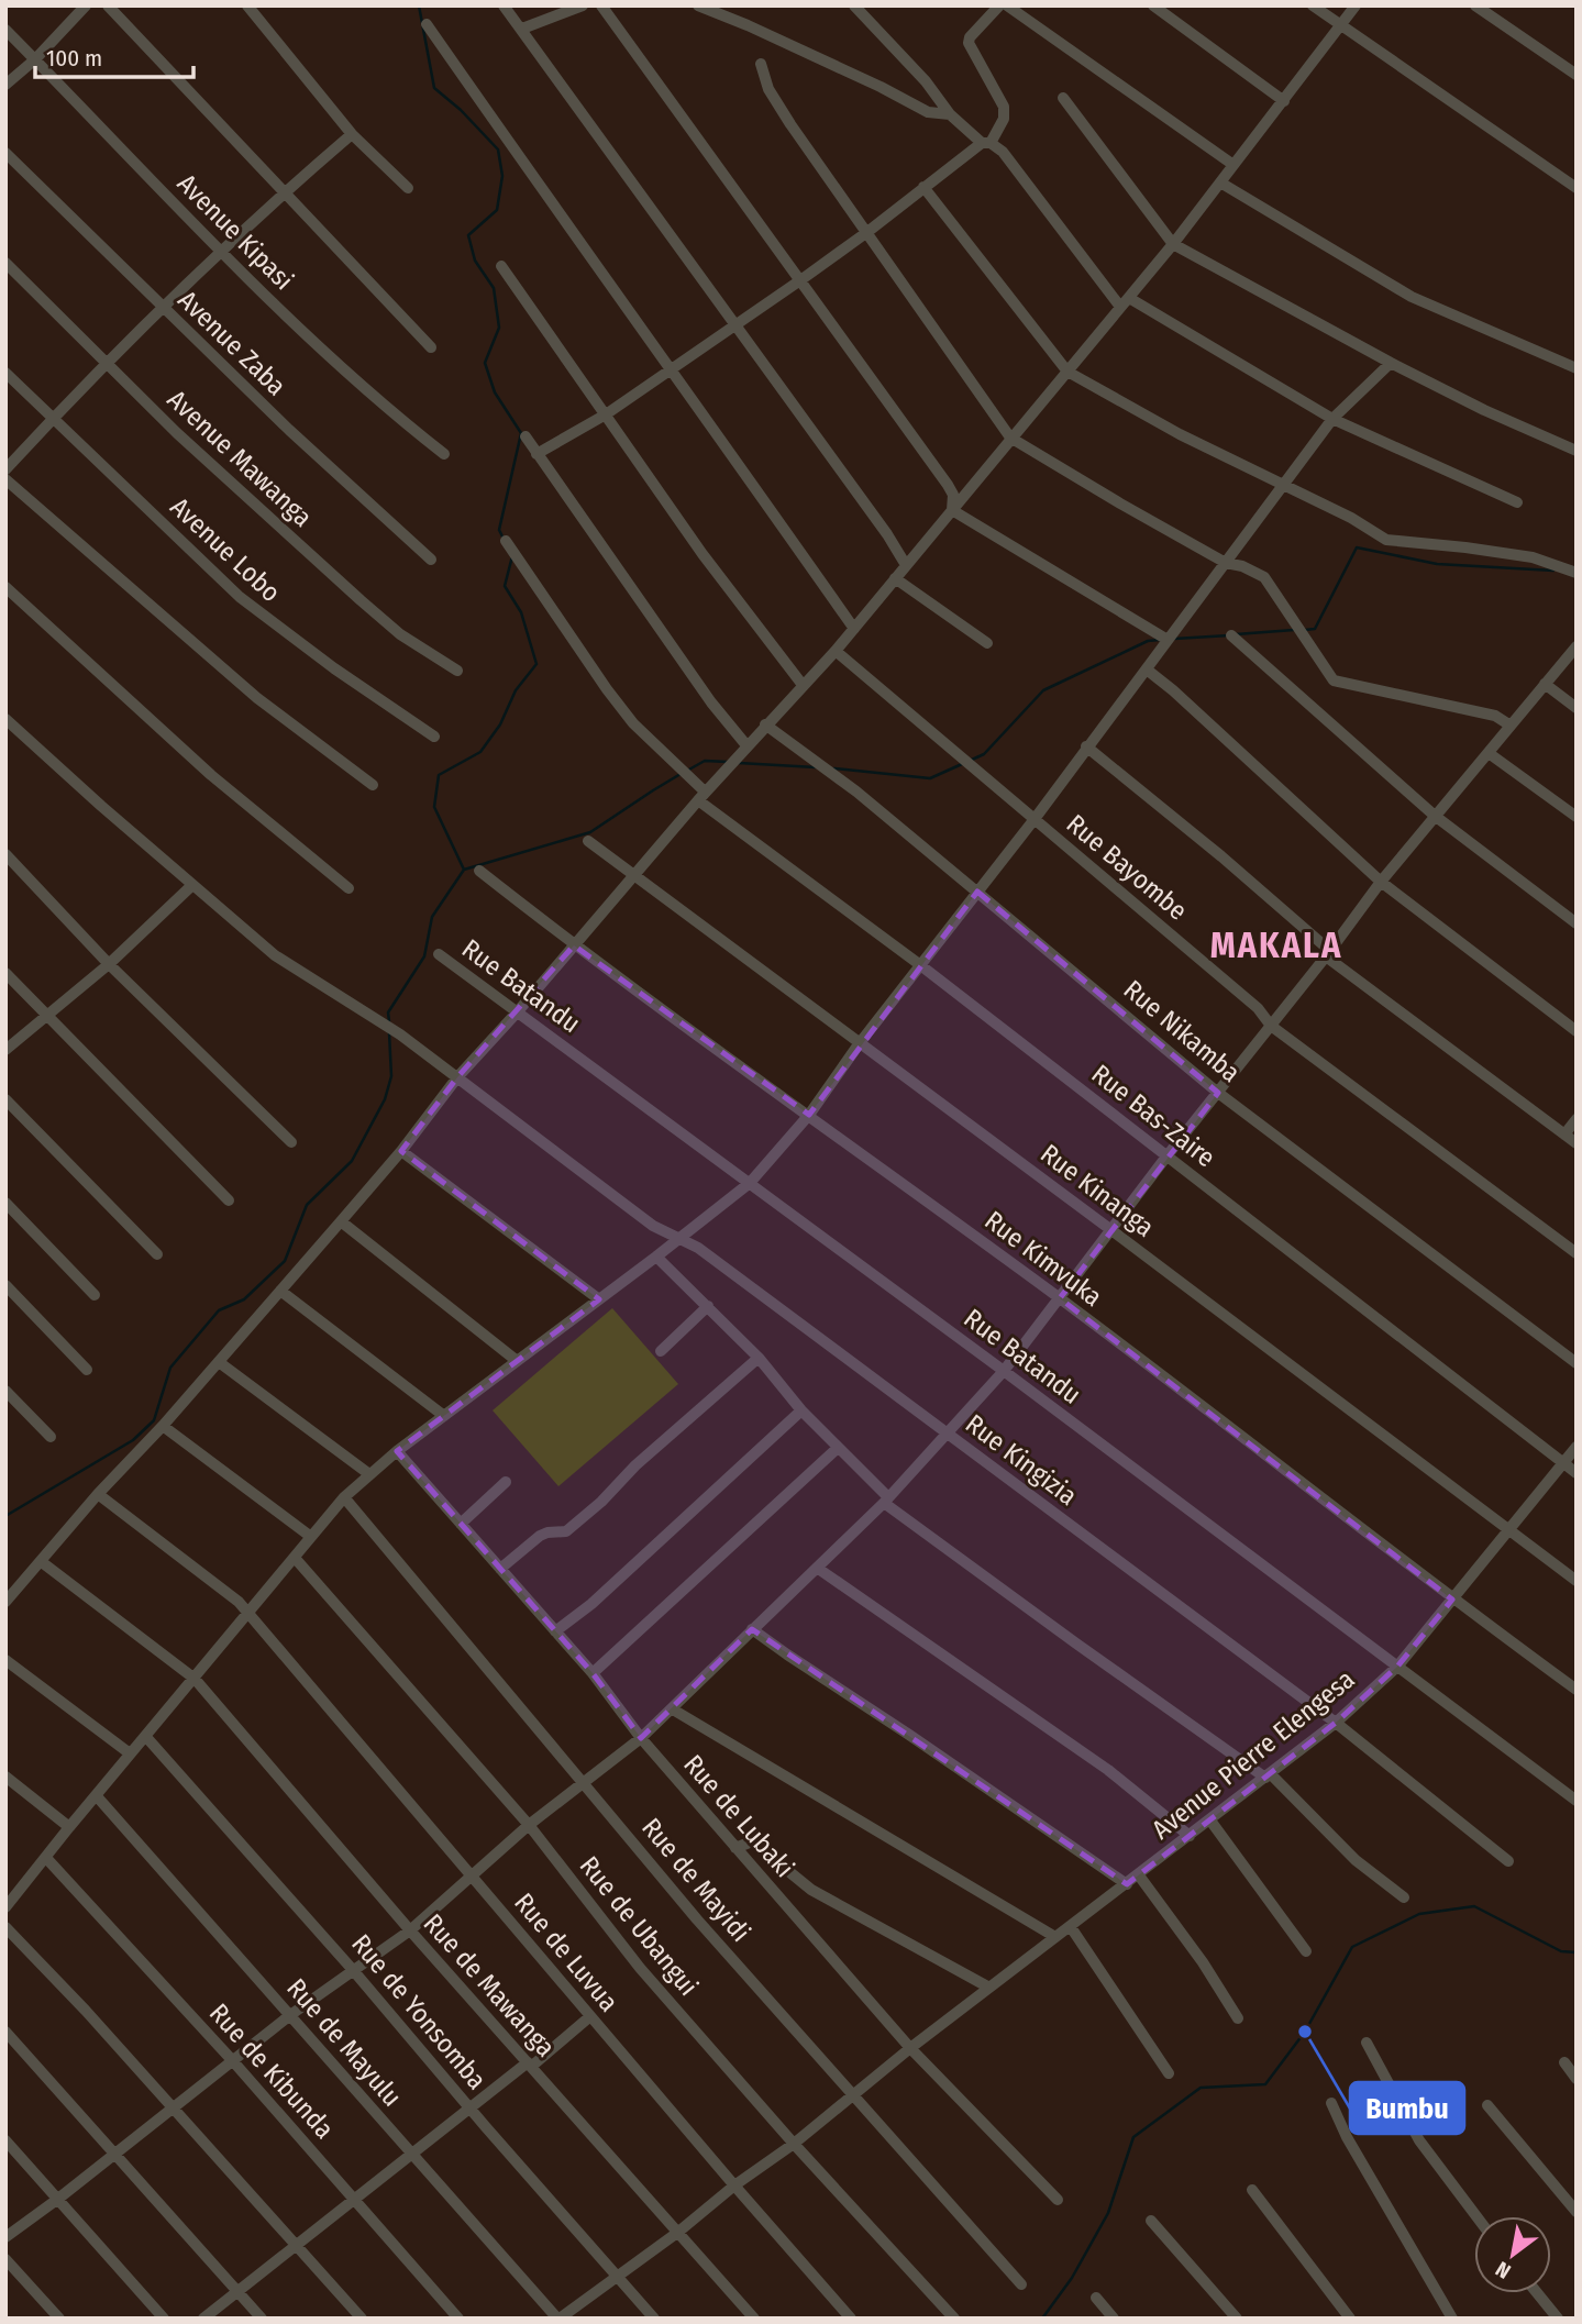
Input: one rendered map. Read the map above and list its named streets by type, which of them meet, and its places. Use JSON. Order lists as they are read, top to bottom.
{
  "streets": {
    "street": [
      "Avenue Kipasi",
      "Avenue Zaba",
      "Avenue Mawanga",
      "Avenue Lobo",
      "Rue Bayombe",
      "Rue Batandu",
      "Rue Nikamba",
      "Rue Bas-Zaire",
      "Rue Kinanga",
      "Rue Kimvuka",
      "Rue Kingizia",
      "Avenue Pierre Elengesa",
      "Rue de Lubaki",
      "Rue de Mayidi",
      "Rue de Ubangui",
      "Rue de Luvua",
      "Rue de Mawanga",
      "Rue de Yonsomba",
      "Rue de Mayulu",
      "Rue de Kibunda"
    ]
  },
  "crossings": [
    ["Rue Batandu", "Avenue Pierre Elengesa"],
    ["Rue Bas-Zaire", "Avenue Pierre Elengesa"],
    ["Rue Kinanga", "Avenue Pierre Elengesa"],
    ["Rue Kimvuka", "Avenue Pierre Elengesa"],
    ["Rue Kingizia", "Avenue Pierre Elengesa"],
    ["Avenue Pierre Elengesa", "Rue de Lubaki"],
    ["Avenue Pierre Elengesa", "Rue de Mayidi"],
    ["Avenue Pierre Elengesa", "Rue de Ubangui"],
    ["Avenue Pierre Elengesa", "Rue de Luvua"],
    ["Avenue Pierre Elengesa", "Rue de Mawanga"],
    ["Avenue Pierre Elengesa", "Rue de Yonsomba"],
    ["Avenue Pierre Elengesa", "Rue de Mayulu"]
  ],
  "districts": ["MAKALA"],
  "places": ["Bumbu"],
  "scale_bar": "100 m",
  "north": "bottom left"
}
